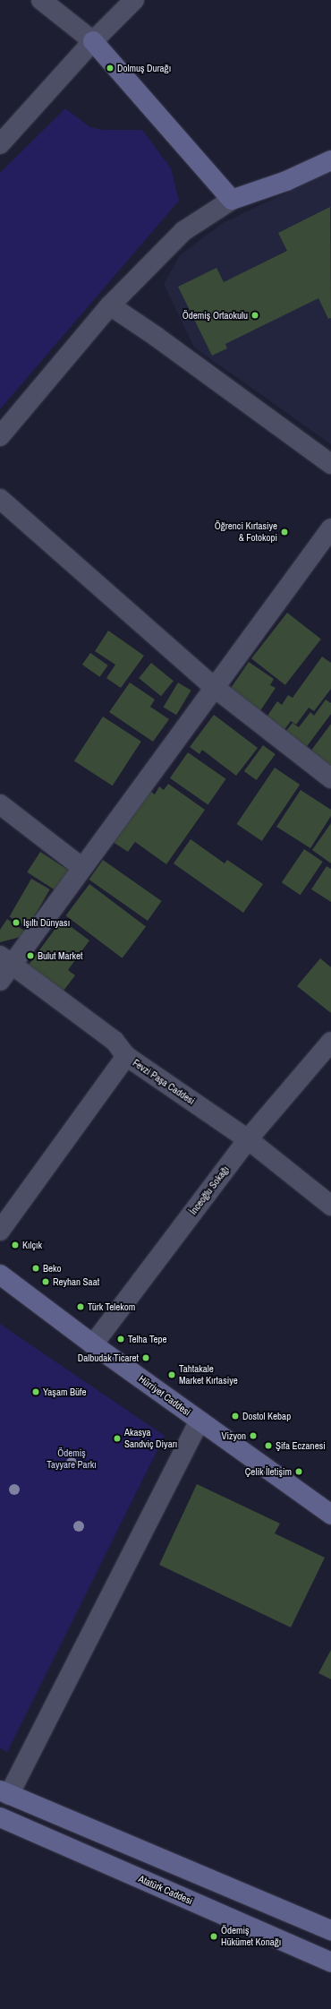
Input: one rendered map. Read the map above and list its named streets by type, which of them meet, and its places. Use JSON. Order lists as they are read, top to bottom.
{
  "streets": {
    "street": [
      "Fevzi Paşa Caddesi",
      "İnceoğlu Sokağı",
      "Hürriyet Caddesi",
      "Atatürk Caddesi"
    ]
  },
  "crossings": [
    ["Fevzi Paşa Caddesi", "İnceoğlu Sokağı"],
    ["İnceoğlu Sokağı", "Hürriyet Caddesi"]
  ],
  "parks": ["Ödemiş Tayyare Parkı"],
  "places": [
    "Dolmuş Durağı",
    "Ödemiş Ortaokulu",
    "Öğrenci Kırtasiye & Fotokopi",
    "Işıltı Dünyası",
    "Bulut Market",
    "Kılçık",
    "Beko",
    "Reyhan Saat",
    "Türk Telekom",
    "Telha Tepe",
    "Dalbudak Ticaret",
    "Tahtakale Market Kırtasiye",
    "Yaşam Büfe",
    "Dostol Kebap",
    "Vizyon",
    "Akasya Sandviç Diyarı",
    "Şifa Eczanesi",
    "Çelik İletişim",
    "Ödemiş Hükümet Konağı"
  ]
}
